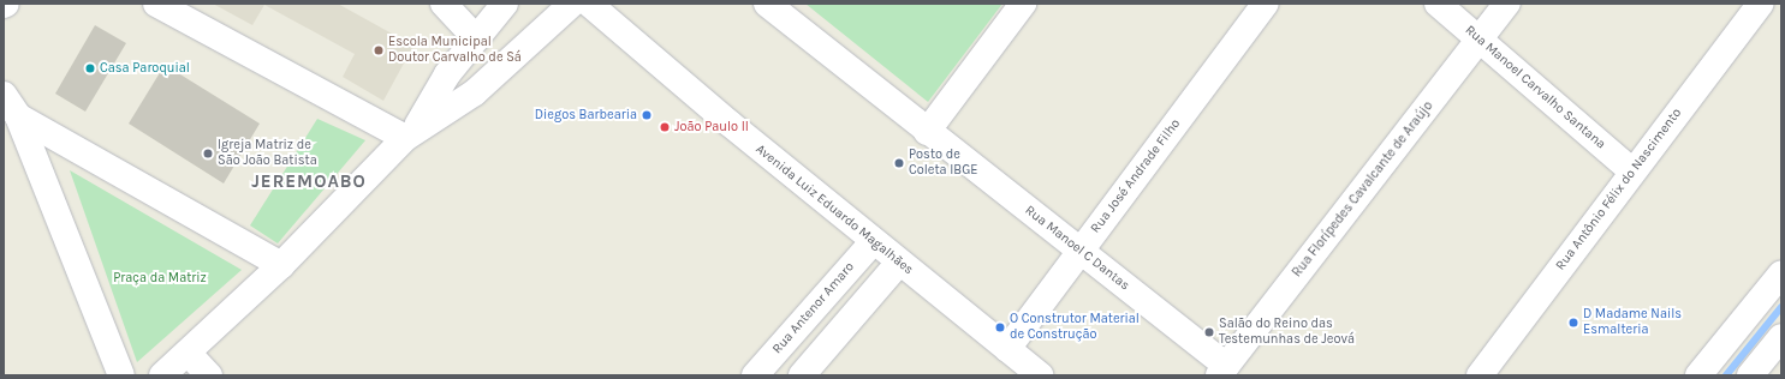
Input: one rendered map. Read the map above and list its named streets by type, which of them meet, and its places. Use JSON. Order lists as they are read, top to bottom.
{
  "streets": {
    "street": [
      "Rua Manoel Carvalho Santana",
      "Rua José Andrade Filho",
      "Rua Florípedes Cavalcante de Araújo",
      "Rua Antônio Félix do Nascimento",
      "Avenida Luiz Eduardo Magalhães",
      "Rua Manoel C Dantas",
      "Rua Antenor Amaro"
    ]
  },
  "crossings": [
    ["Rua Manoel Carvalho Santana", "Rua Florípedes Cavalcante de Araújo"],
    ["Rua Manoel Carvalho Santana", "Rua Antônio Félix do Nascimento"],
    ["Rua José Andrade Filho", "Avenida Luiz Eduardo Magalhães"],
    ["Rua José Andrade Filho", "Rua Manoel C Dantas"],
    ["Rua Florípedes Cavalcante de Araújo", "Rua Manoel C Dantas"],
    ["Avenida Luiz Eduardo Magalhães", "Rua Antenor Amaro"]
  ],
  "districts": ["JEREMOABO"],
  "parks": ["Praça da Matriz"],
  "places": [
    "Escola Municipal Doutor Carvalho de Sá",
    "Casa Paroquial",
    "Diegos Barbearia",
    "João Paulo II",
    "Igreja Matriz de São João Batista",
    "Posto de Coleta IBGE",
    "D Madame Nails Esmalteria",
    "O Construtor Material de Construção",
    "Salão do Reino das Testemunhas de Jeová"
  ]
}
